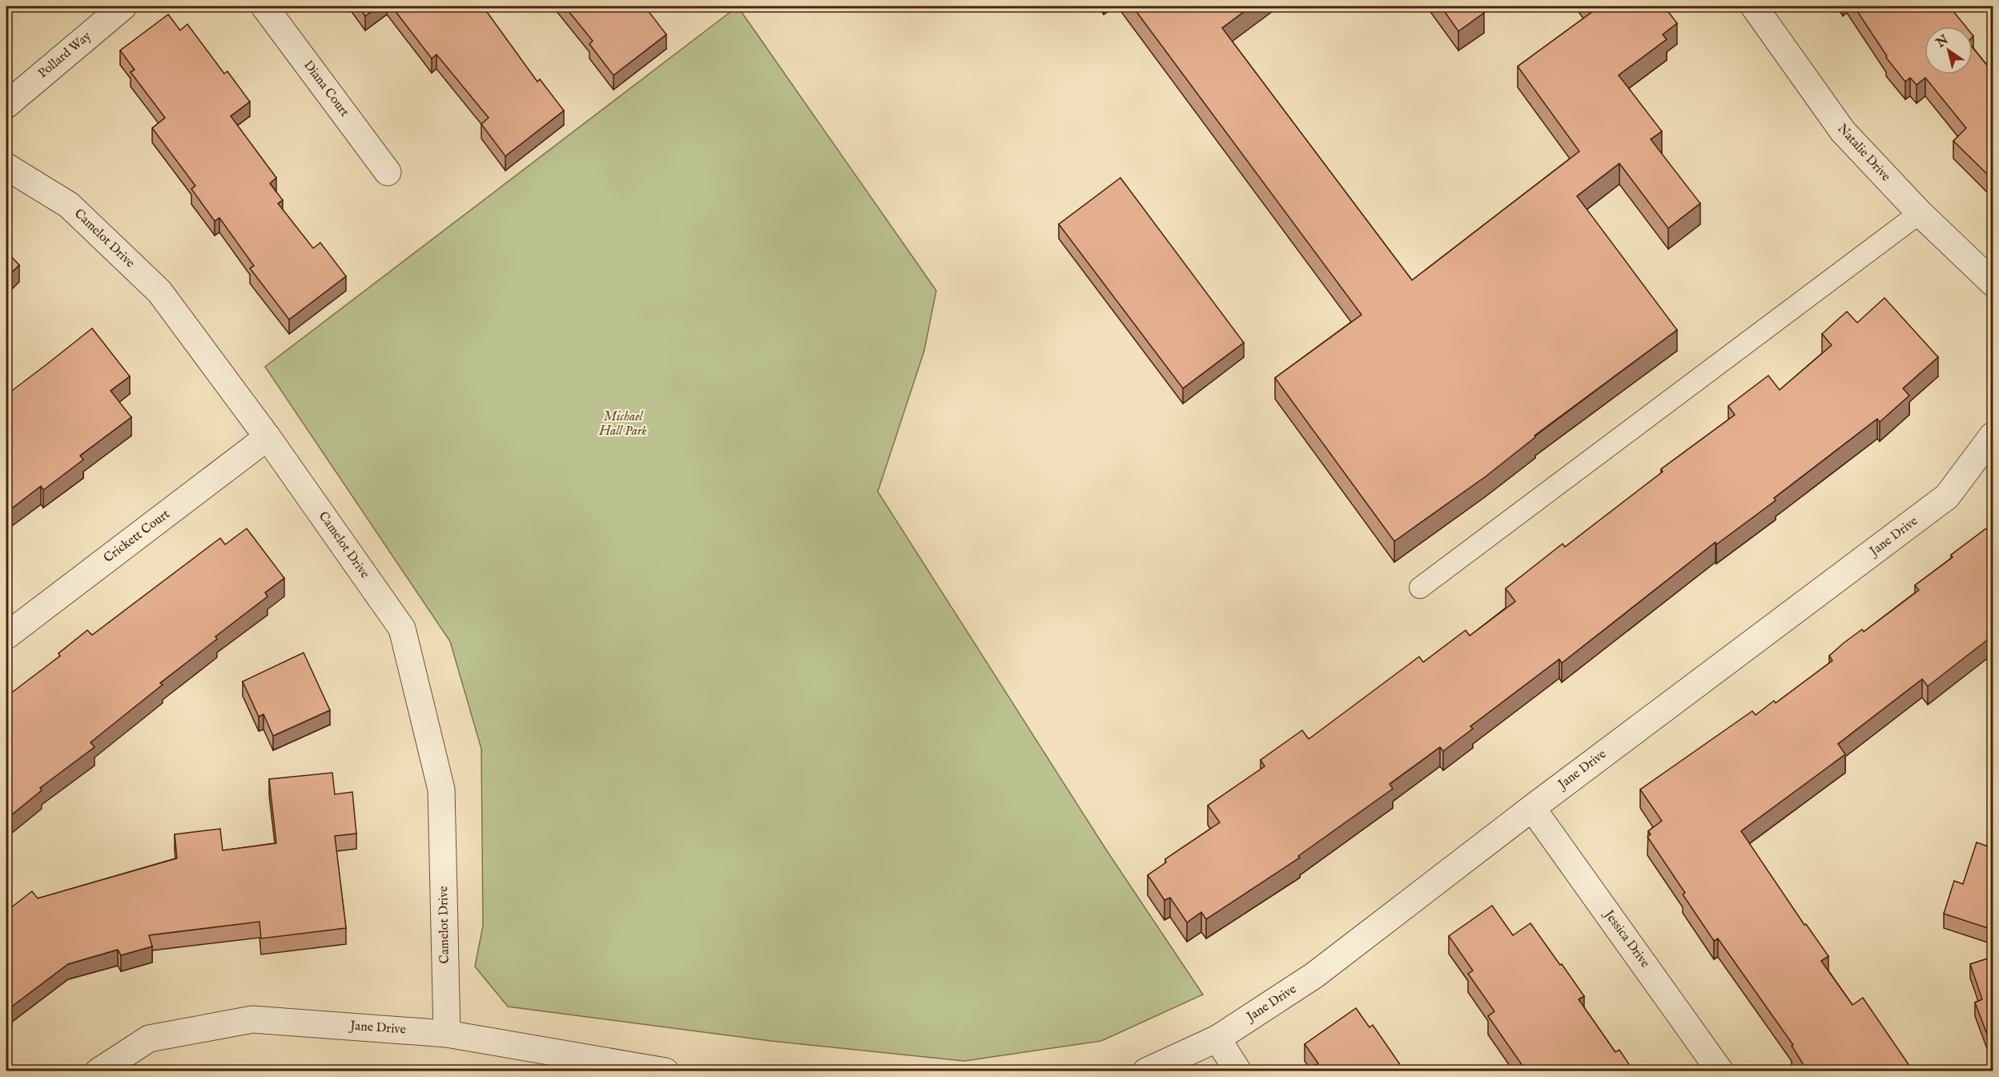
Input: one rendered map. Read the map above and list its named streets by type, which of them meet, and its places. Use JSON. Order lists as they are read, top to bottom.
{
  "streets": {
    "street": [
      "Pollard Way",
      "Diana Court",
      "Natalie Drive",
      "Camelot Drive",
      "Crickett Court",
      "Jane Drive",
      "Jessica Drive"
    ]
  },
  "crossings": [
    ["Camelot Drive", "Crickett Court"],
    ["Camelot Drive", "Jane Drive"],
    ["Jane Drive", "Jessica Drive"]
  ],
  "parks": ["Michael Hall Park"],
  "north": "top left"
}
